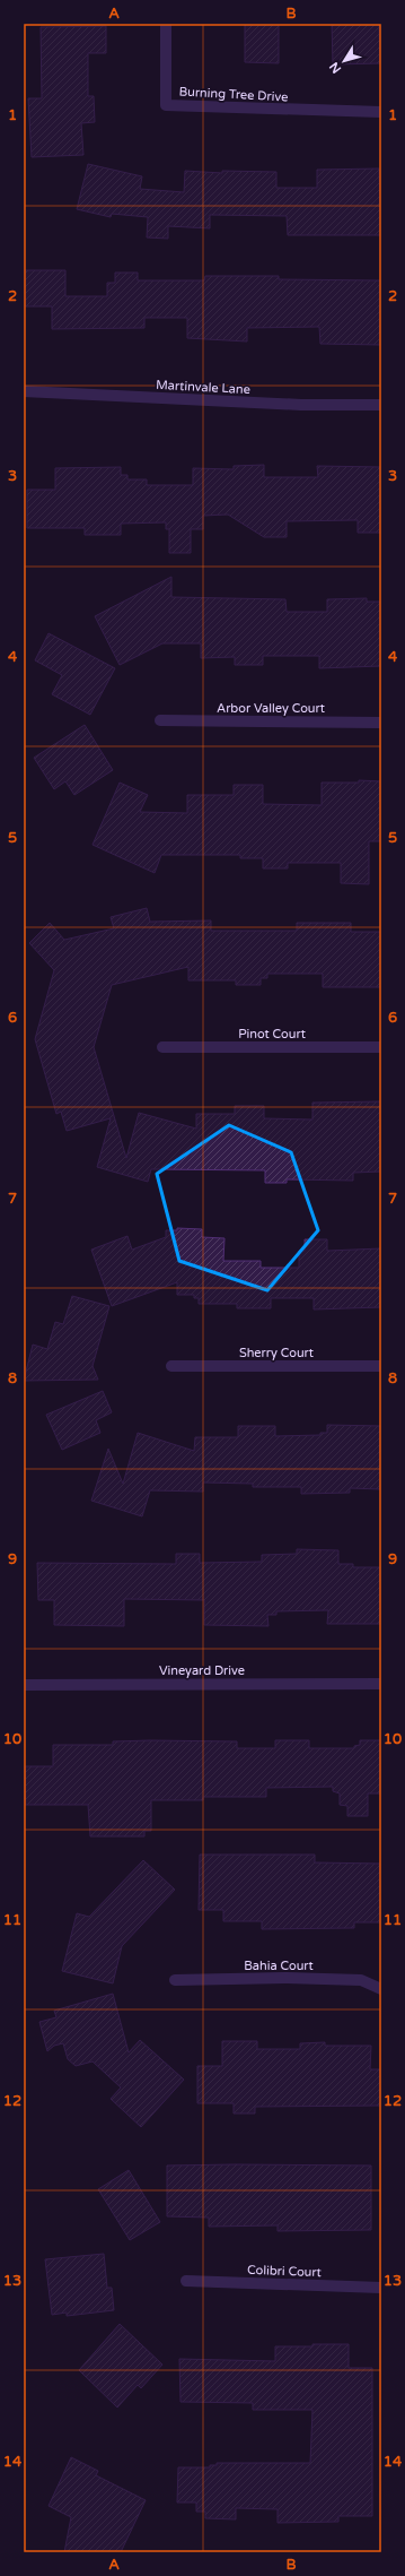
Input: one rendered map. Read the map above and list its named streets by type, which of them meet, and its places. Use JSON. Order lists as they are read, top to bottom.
{
  "streets": {
    "street": [
      "Burning Tree Drive",
      "Martinvale Lane",
      "Arbor Valley Court",
      "Pinot Court",
      "Sherry Court",
      "Vineyard Drive",
      "Bahia Court",
      "Colibri Court"
    ]
  },
  "north": "bottom left",
  "grid": {
    "columns": ["A", "B"],
    "rows": [
      "1",
      "2",
      "3",
      "4",
      "5",
      "6",
      "7",
      "8",
      "9",
      "10",
      "11",
      "12",
      "13",
      "14"
    ]
  }
}
